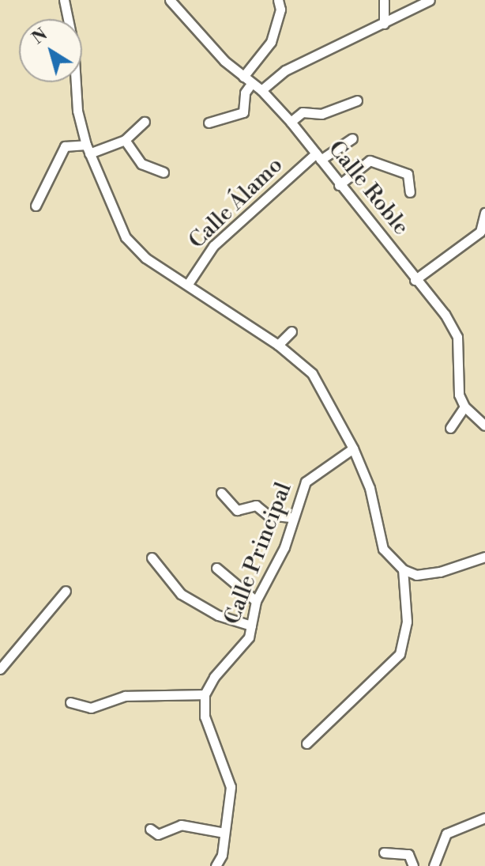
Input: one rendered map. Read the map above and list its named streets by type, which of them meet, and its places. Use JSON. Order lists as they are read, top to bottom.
{
  "streets": {
    "street": ["Calle Roble", "Calle Álamo", "Calle Principal"]
  },
  "crossings": [
    ["Calle Roble", "Calle Álamo"]
  ],
  "north": "top left"
}
